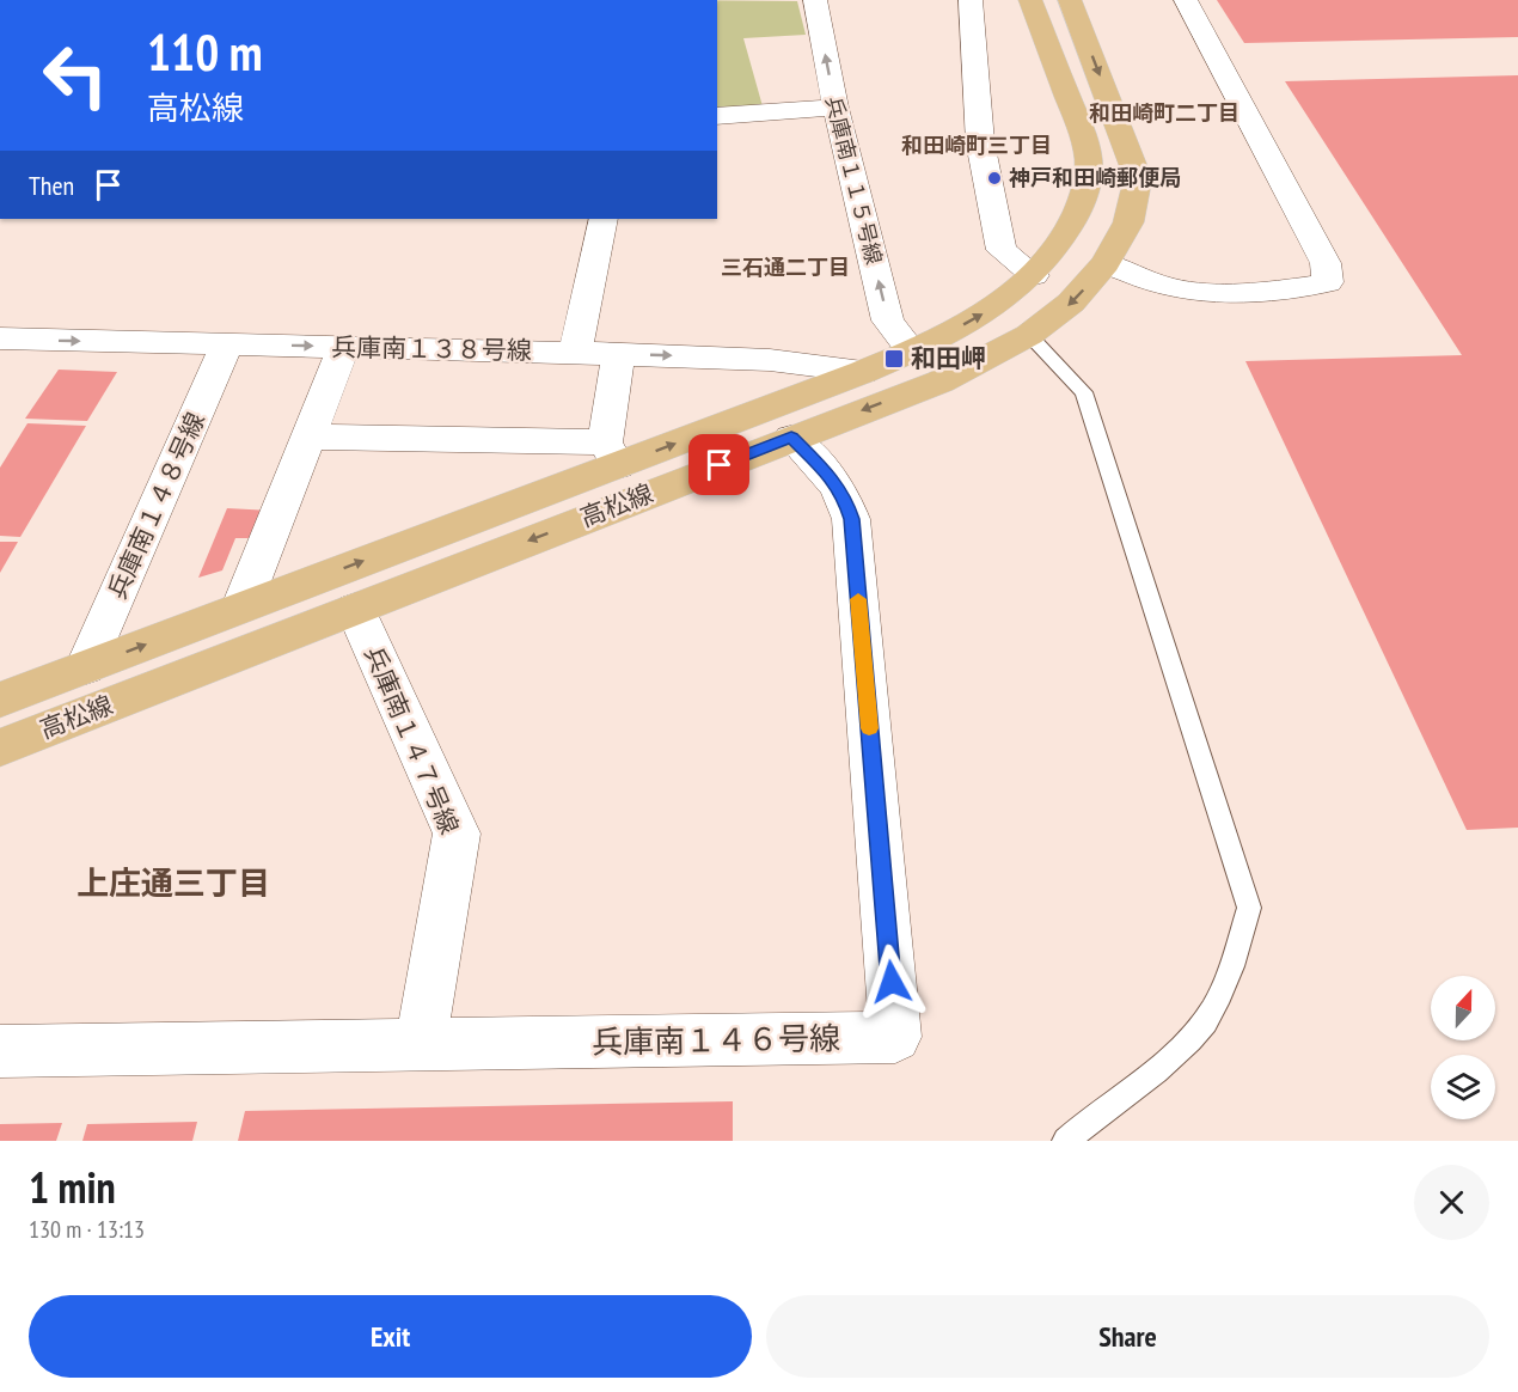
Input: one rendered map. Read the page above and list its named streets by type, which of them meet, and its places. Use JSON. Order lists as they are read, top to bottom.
{
  "streets": {
    "main road": ["高松線"],
    "street": [
      "兵庫南１１５号線",
      "兵庫南１３８号線",
      "兵庫南１４８号線",
      "兵庫南１４７号線",
      "兵庫南１４６号線"
    ]
  },
  "crossings": [
    ["兵庫南１１５号線", "高松線"],
    ["兵庫南１３８号線", "兵庫南１４８号線"],
    ["兵庫南１３８号線", "高松線"],
    ["兵庫南１４８号線", "高松線"],
    ["高松線", "兵庫南１４７号線"],
    ["高松線", "兵庫南１４６号線"],
    ["兵庫南１４７号線", "兵庫南１４６号線"]
  ],
  "one_way": ["兵庫南１３８号線"],
  "districts": [
    "和田崎町二丁目",
    "和田崎町三丁目",
    "三石通二丁目",
    "上庄通三丁目"
  ],
  "places": {
    "other": ["神戸和田崎郵便局"],
    "transit": ["和田岬"]
  },
  "north": "top",
  "page": {
    "turn": ["110 m", "高松線"],
    "then": "Then",
    "heading": ["1 min", "130 m · 13:13"],
    "buttons": ["Exit", "Share"]
  }
}
